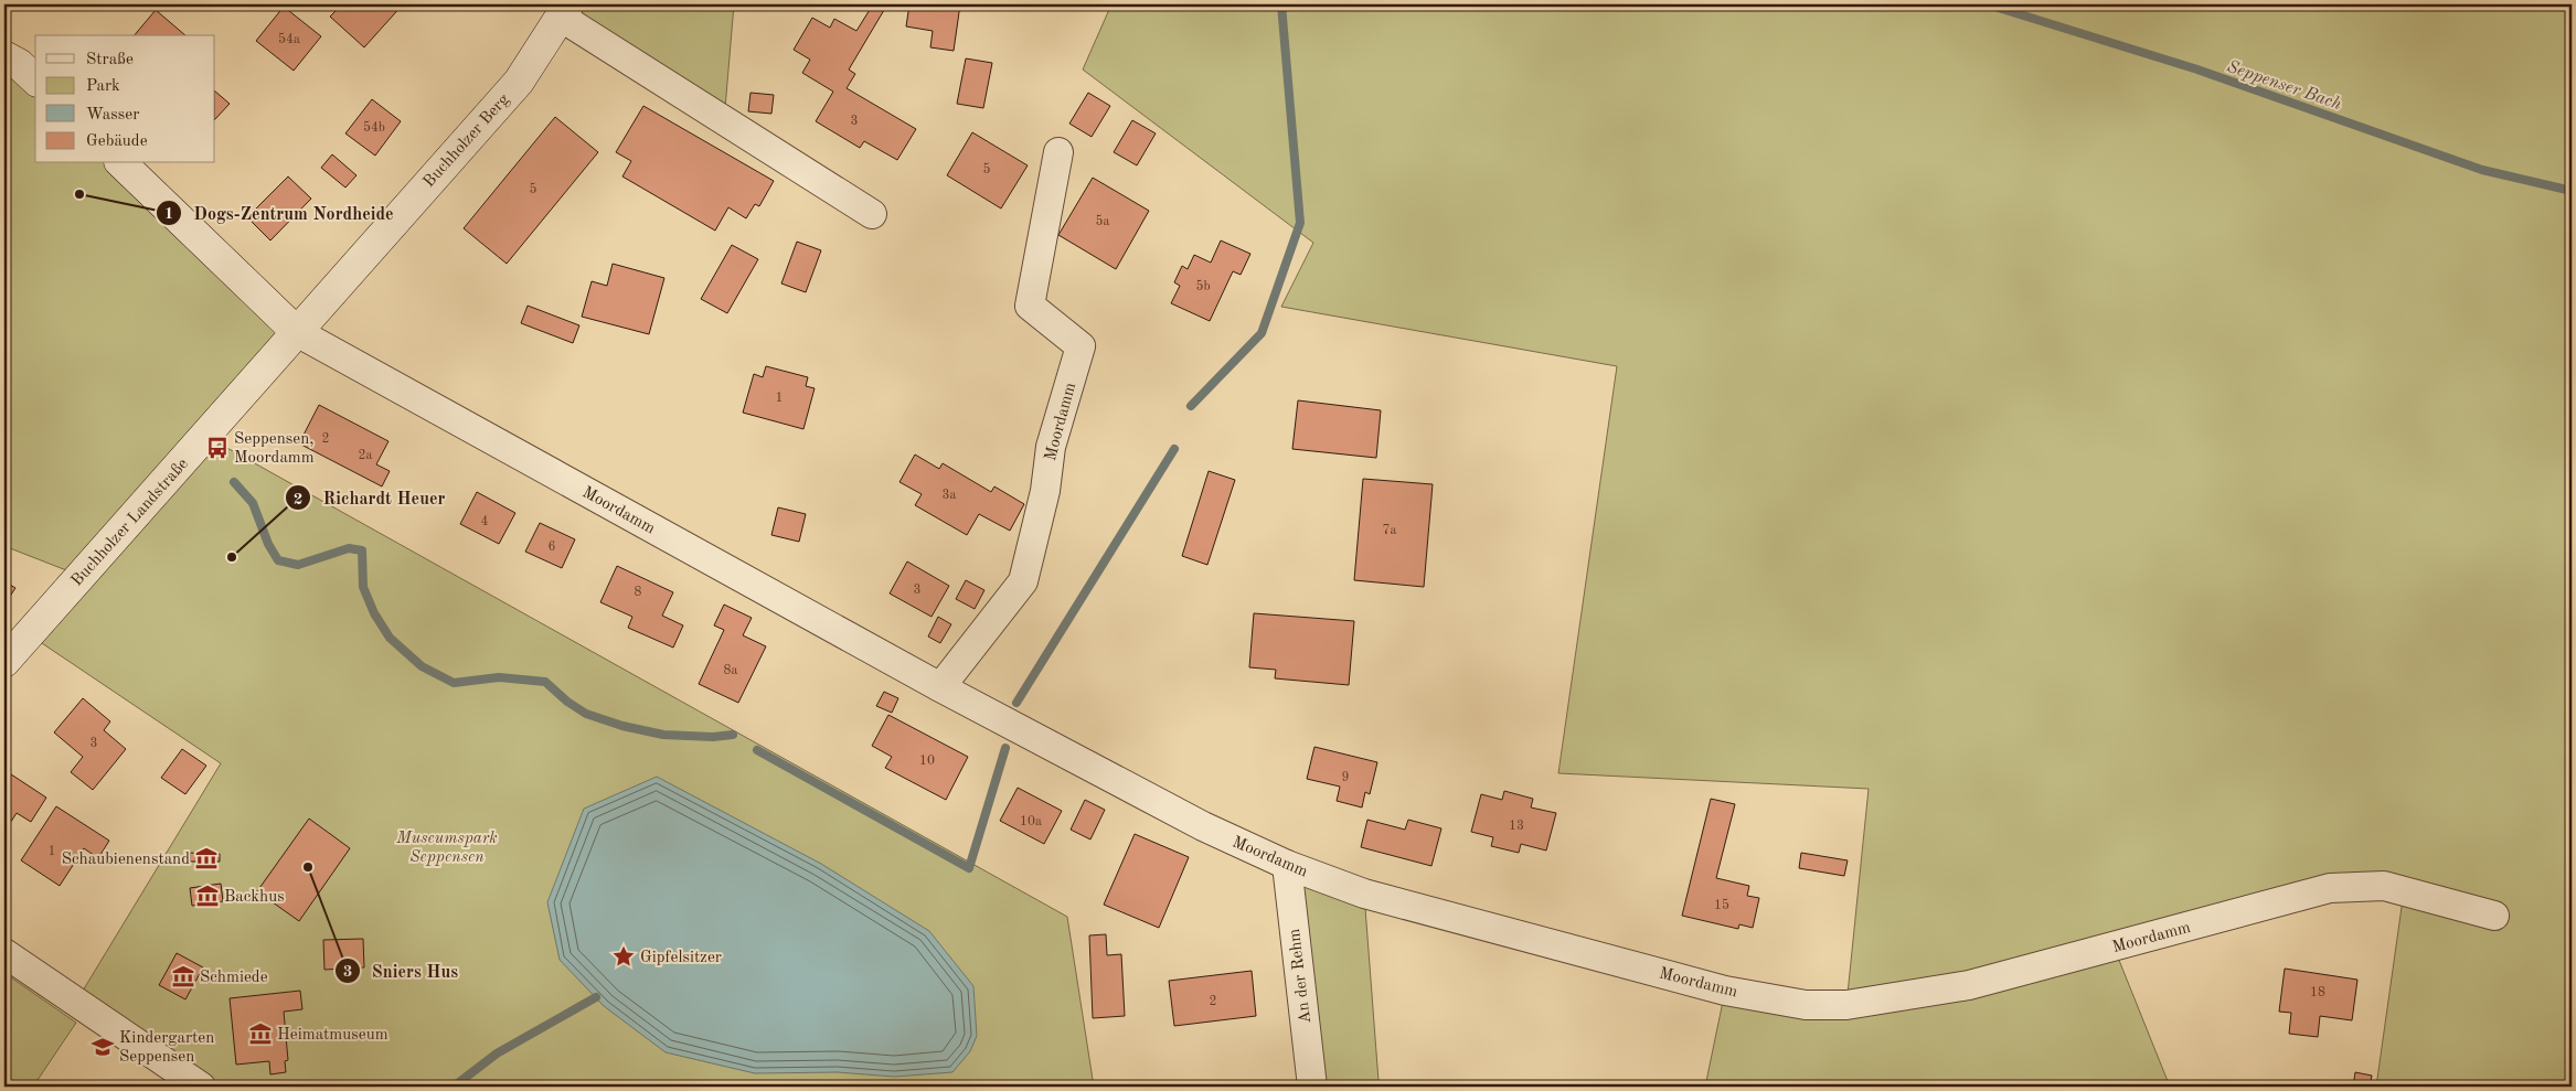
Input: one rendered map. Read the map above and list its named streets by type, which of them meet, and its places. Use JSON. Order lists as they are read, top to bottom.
{
  "streets": {
    "main road": ["Buchholzer Berg", "Buchholzer Landstraße"],
    "street": ["Moordamm", "An der Rehm"]
  },
  "crossings": [
    ["Buchholzer Berg", "Moordamm"],
    ["Buchholzer Berg", "Buchholzer Landstraße"],
    ["Moordamm", "Buchholzer Landstraße"],
    ["Moordamm", "An der Rehm"]
  ],
  "water": ["Seppenser Bach"],
  "parks": ["Museumspark Seppensen"],
  "places": {
    "other": ["Dogs-Zentrum Nordheide", "Richardt Heuer", "Sniers Hus"],
    "bus stop": ["Seppensen, Moordamm"],
    "museum": [
      "Schaubienenstand",
      "Backhus",
      "Schmiede",
      "Heimatmuseum"
    ],
    "place": ["Gipfelsitzer"],
    "school or university": ["Kindergarten Seppensen"]
  },
  "house_numbers": [
    "54a",
    "3",
    "54b",
    "5",
    "5",
    "5a",
    "5b",
    "1",
    "2",
    "2a",
    "3a",
    "4",
    "7a",
    "6",
    "3",
    "8",
    "8a",
    "3",
    "10",
    "9",
    "10a",
    "13",
    "1",
    "15",
    "18",
    "2"
  ],
  "legend": [
    "Straße",
    "Park",
    "Wasser",
    "Gebäude"
  ]
}
